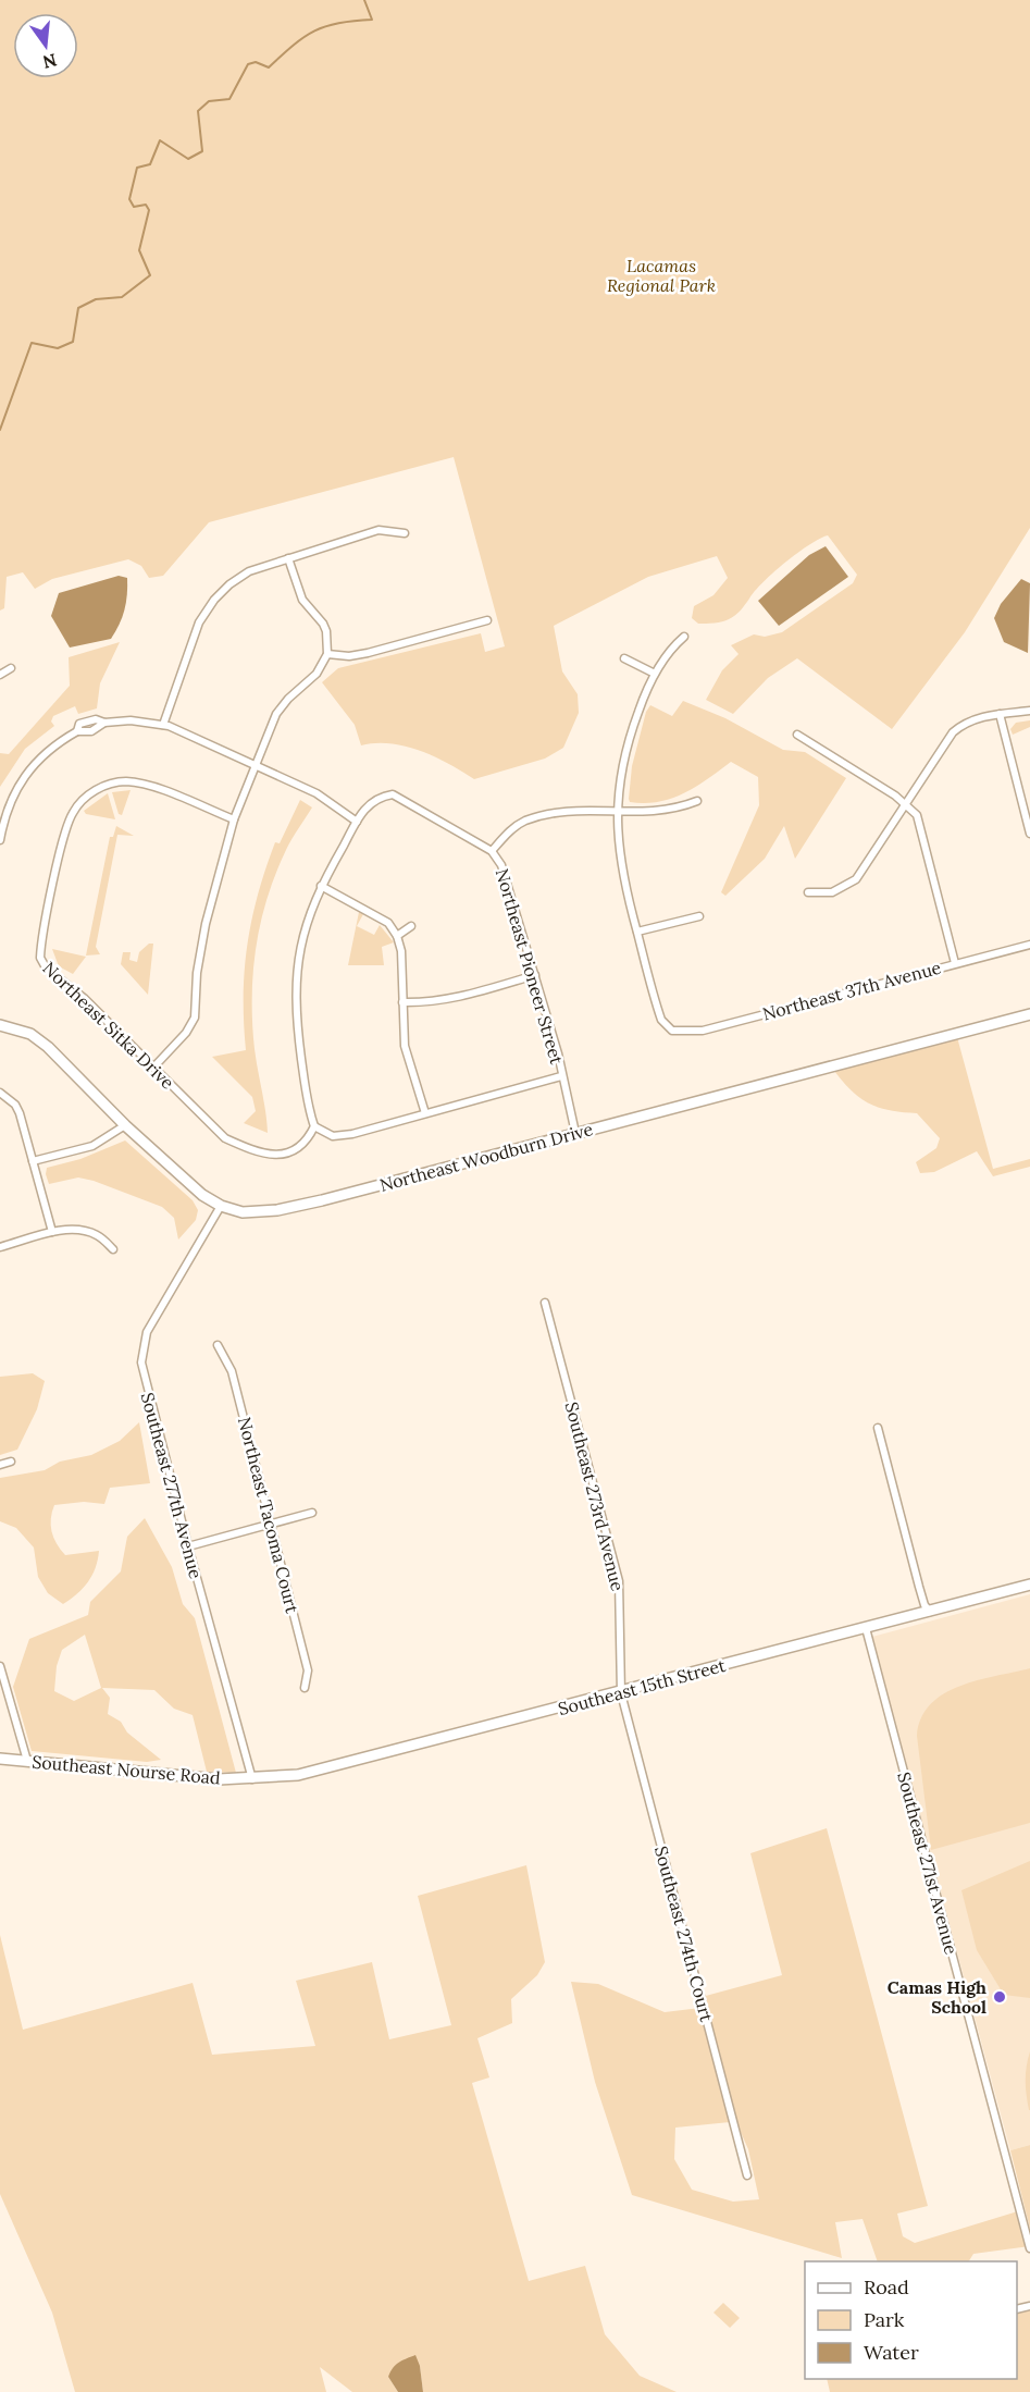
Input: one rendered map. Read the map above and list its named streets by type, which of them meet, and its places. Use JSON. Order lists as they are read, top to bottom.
{
  "streets": {
    "street": [
      "Northeast Pioneer Street",
      "Northeast 37th Avenue",
      "Northeast Sitka Drive",
      "Northeast Woodburn Drive",
      "Southeast 277th Avenue",
      "Southeast 273rd Avenue",
      "Northeast Tacoma Court",
      "Southeast 15th Street",
      "Southeast Nourse Road",
      "Southeast 271st Avenue",
      "Southeast 274th Court"
    ]
  },
  "crossings": [
    ["Northeast Pioneer Street", "Northeast Sitka Drive"],
    ["Northeast Pioneer Street", "Northeast Woodburn Drive"],
    ["Northeast Woodburn Drive", "Southeast 277th Avenue"],
    ["Southeast 277th Avenue", "Southeast 15th Street"],
    ["Southeast 277th Avenue", "Southeast Nourse Road"],
    ["Southeast 273rd Avenue", "Southeast 15th Street"],
    ["Southeast 273rd Avenue", "Southeast 274th Court"],
    ["Southeast 15th Street", "Southeast Nourse Road"],
    ["Southeast 15th Street", "Southeast 271st Avenue"],
    ["Southeast 15th Street", "Southeast 274th Court"]
  ],
  "parks": ["Lacamas Regional Park"],
  "places": ["Camas High School"],
  "legend": ["Road", "Park", "Water"],
  "north": "bottom"
}
